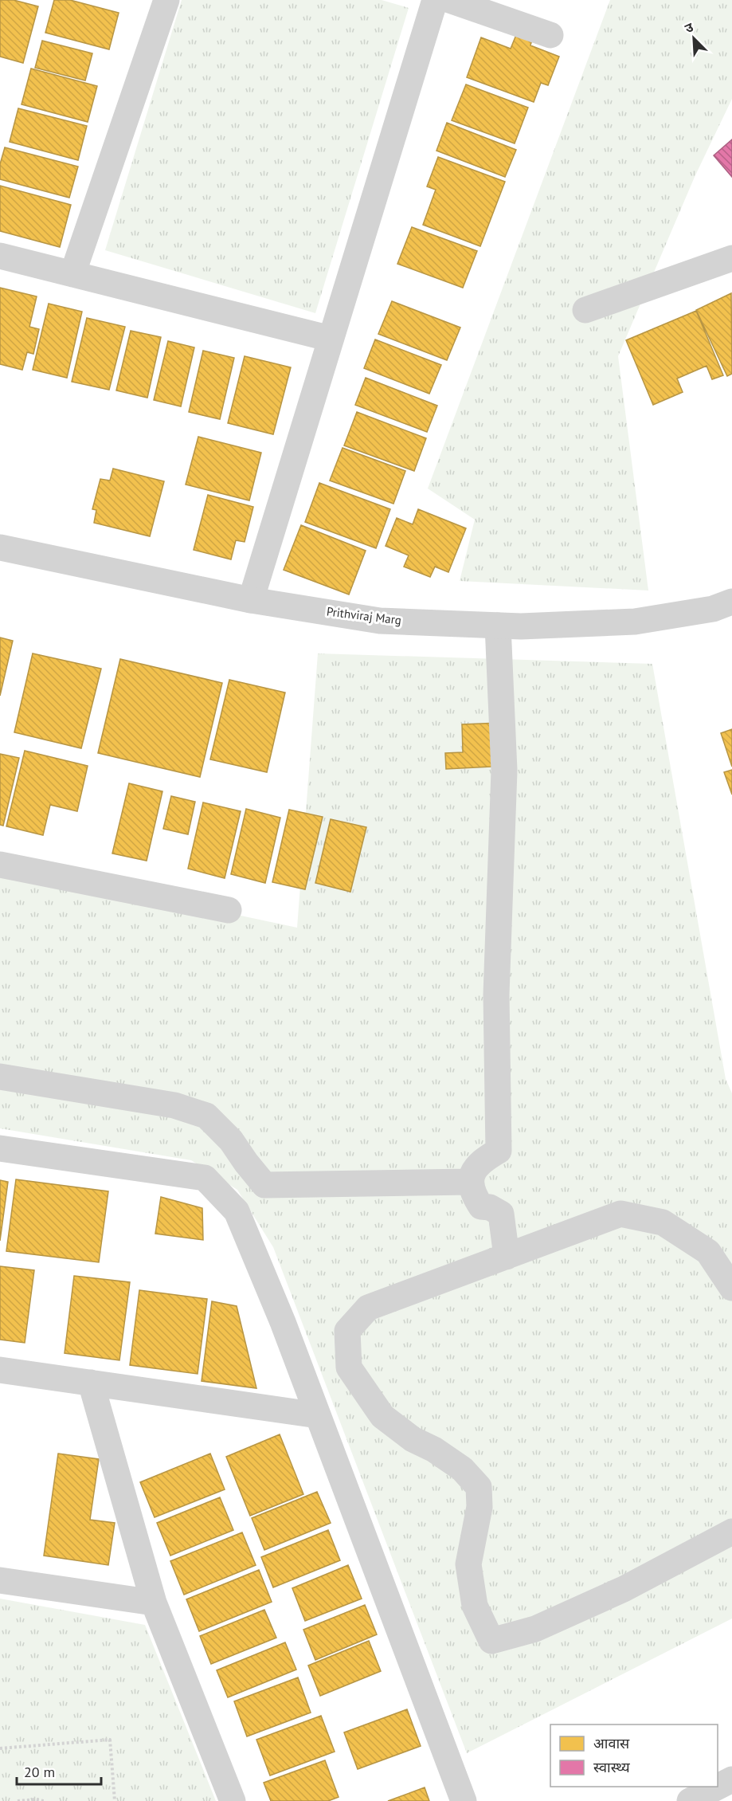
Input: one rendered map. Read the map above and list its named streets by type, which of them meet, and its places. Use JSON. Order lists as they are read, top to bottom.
{
  "streets": {
    "street": ["Prithviraj Marg"]
  },
  "legend": ["आवास", "स्वास्थ्य"],
  "scale_bar": "20 m",
  "north": "top left"
}
